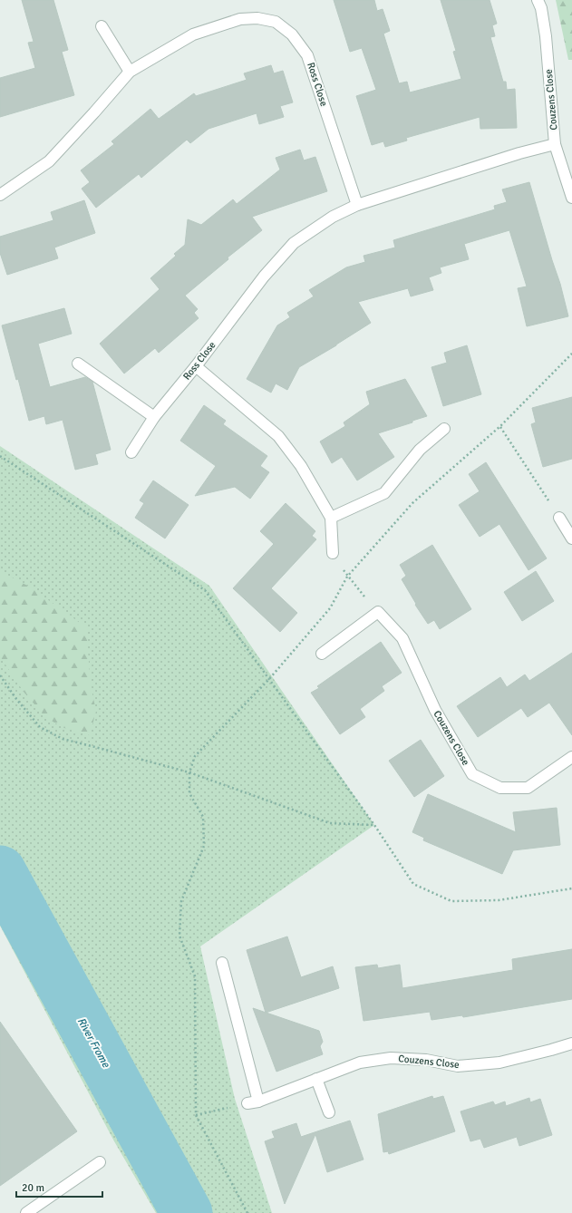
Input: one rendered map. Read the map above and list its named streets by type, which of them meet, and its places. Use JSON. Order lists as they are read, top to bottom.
{
  "streets": {
    "street": ["Ross Close", "Couzens Close"]
  },
  "crossings": [
    ["Ross Close", "Couzens Close"]
  ],
  "water": ["River Frome"],
  "scale_bar": "20 m"
}
